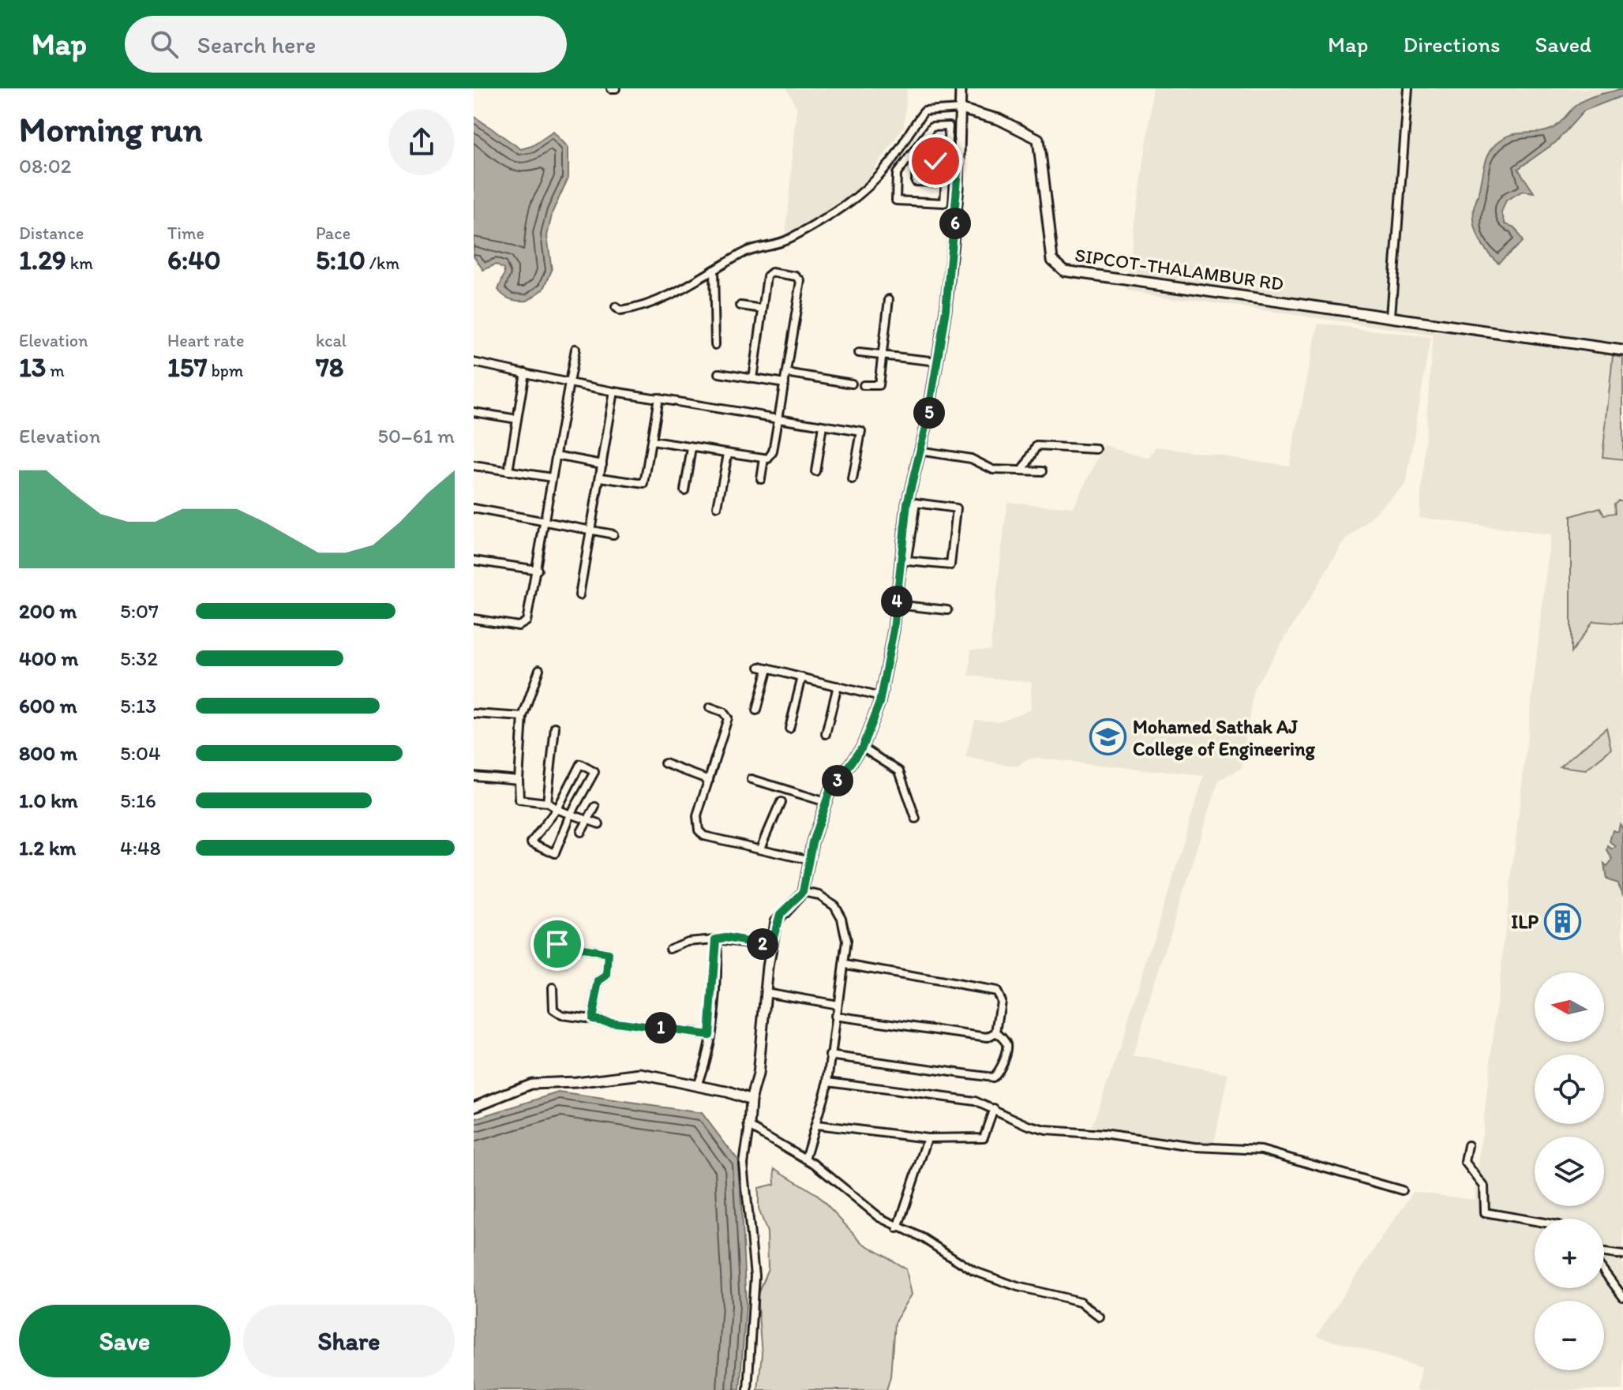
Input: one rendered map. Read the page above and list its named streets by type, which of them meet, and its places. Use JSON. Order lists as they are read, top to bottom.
{
  "streets": {
    "street": ["SIPCOT-THALAMBUR RD"]
  },
  "places": {
    "school or university": ["Mohamed Sathak AJ College of Engineering"],
    "building": ["ILP"]
  },
  "north": "left",
  "page": {
    "header": "Map",
    "search": "Search here",
    "nav": ["Map", "Directions", "Saved"],
    "heading": ["Morning run", "08:02"],
    "stats": [
      ["Distance", "1.29 km"],
      ["Time", "6:40"],
      ["Pace", "5:10 /km"],
      ["Elevation", "13 m"],
      ["Heart rate", "157 bpm"],
      ["kcal", "78"]
    ],
    "pins": [
      "6",
      "5",
      "4",
      "3",
      "2",
      "1"
    ],
    "chart": ["Elevation", "50–61 m"],
    "list": [
      {
        "name": "200 m",
        "note": "5:07"
      },
      {
        "name": "400 m",
        "note": "5:32"
      },
      {
        "name": "600 m",
        "note": "5:13"
      },
      {
        "name": "800 m",
        "note": "5:04"
      },
      {
        "name": "1.0 km",
        "note": "5:16"
      },
      {
        "name": "1.2 km",
        "note": "4:48"
      }
    ],
    "map_buttons": ["+", "−"],
    "buttons": ["Save", "Share"]
  }
}
